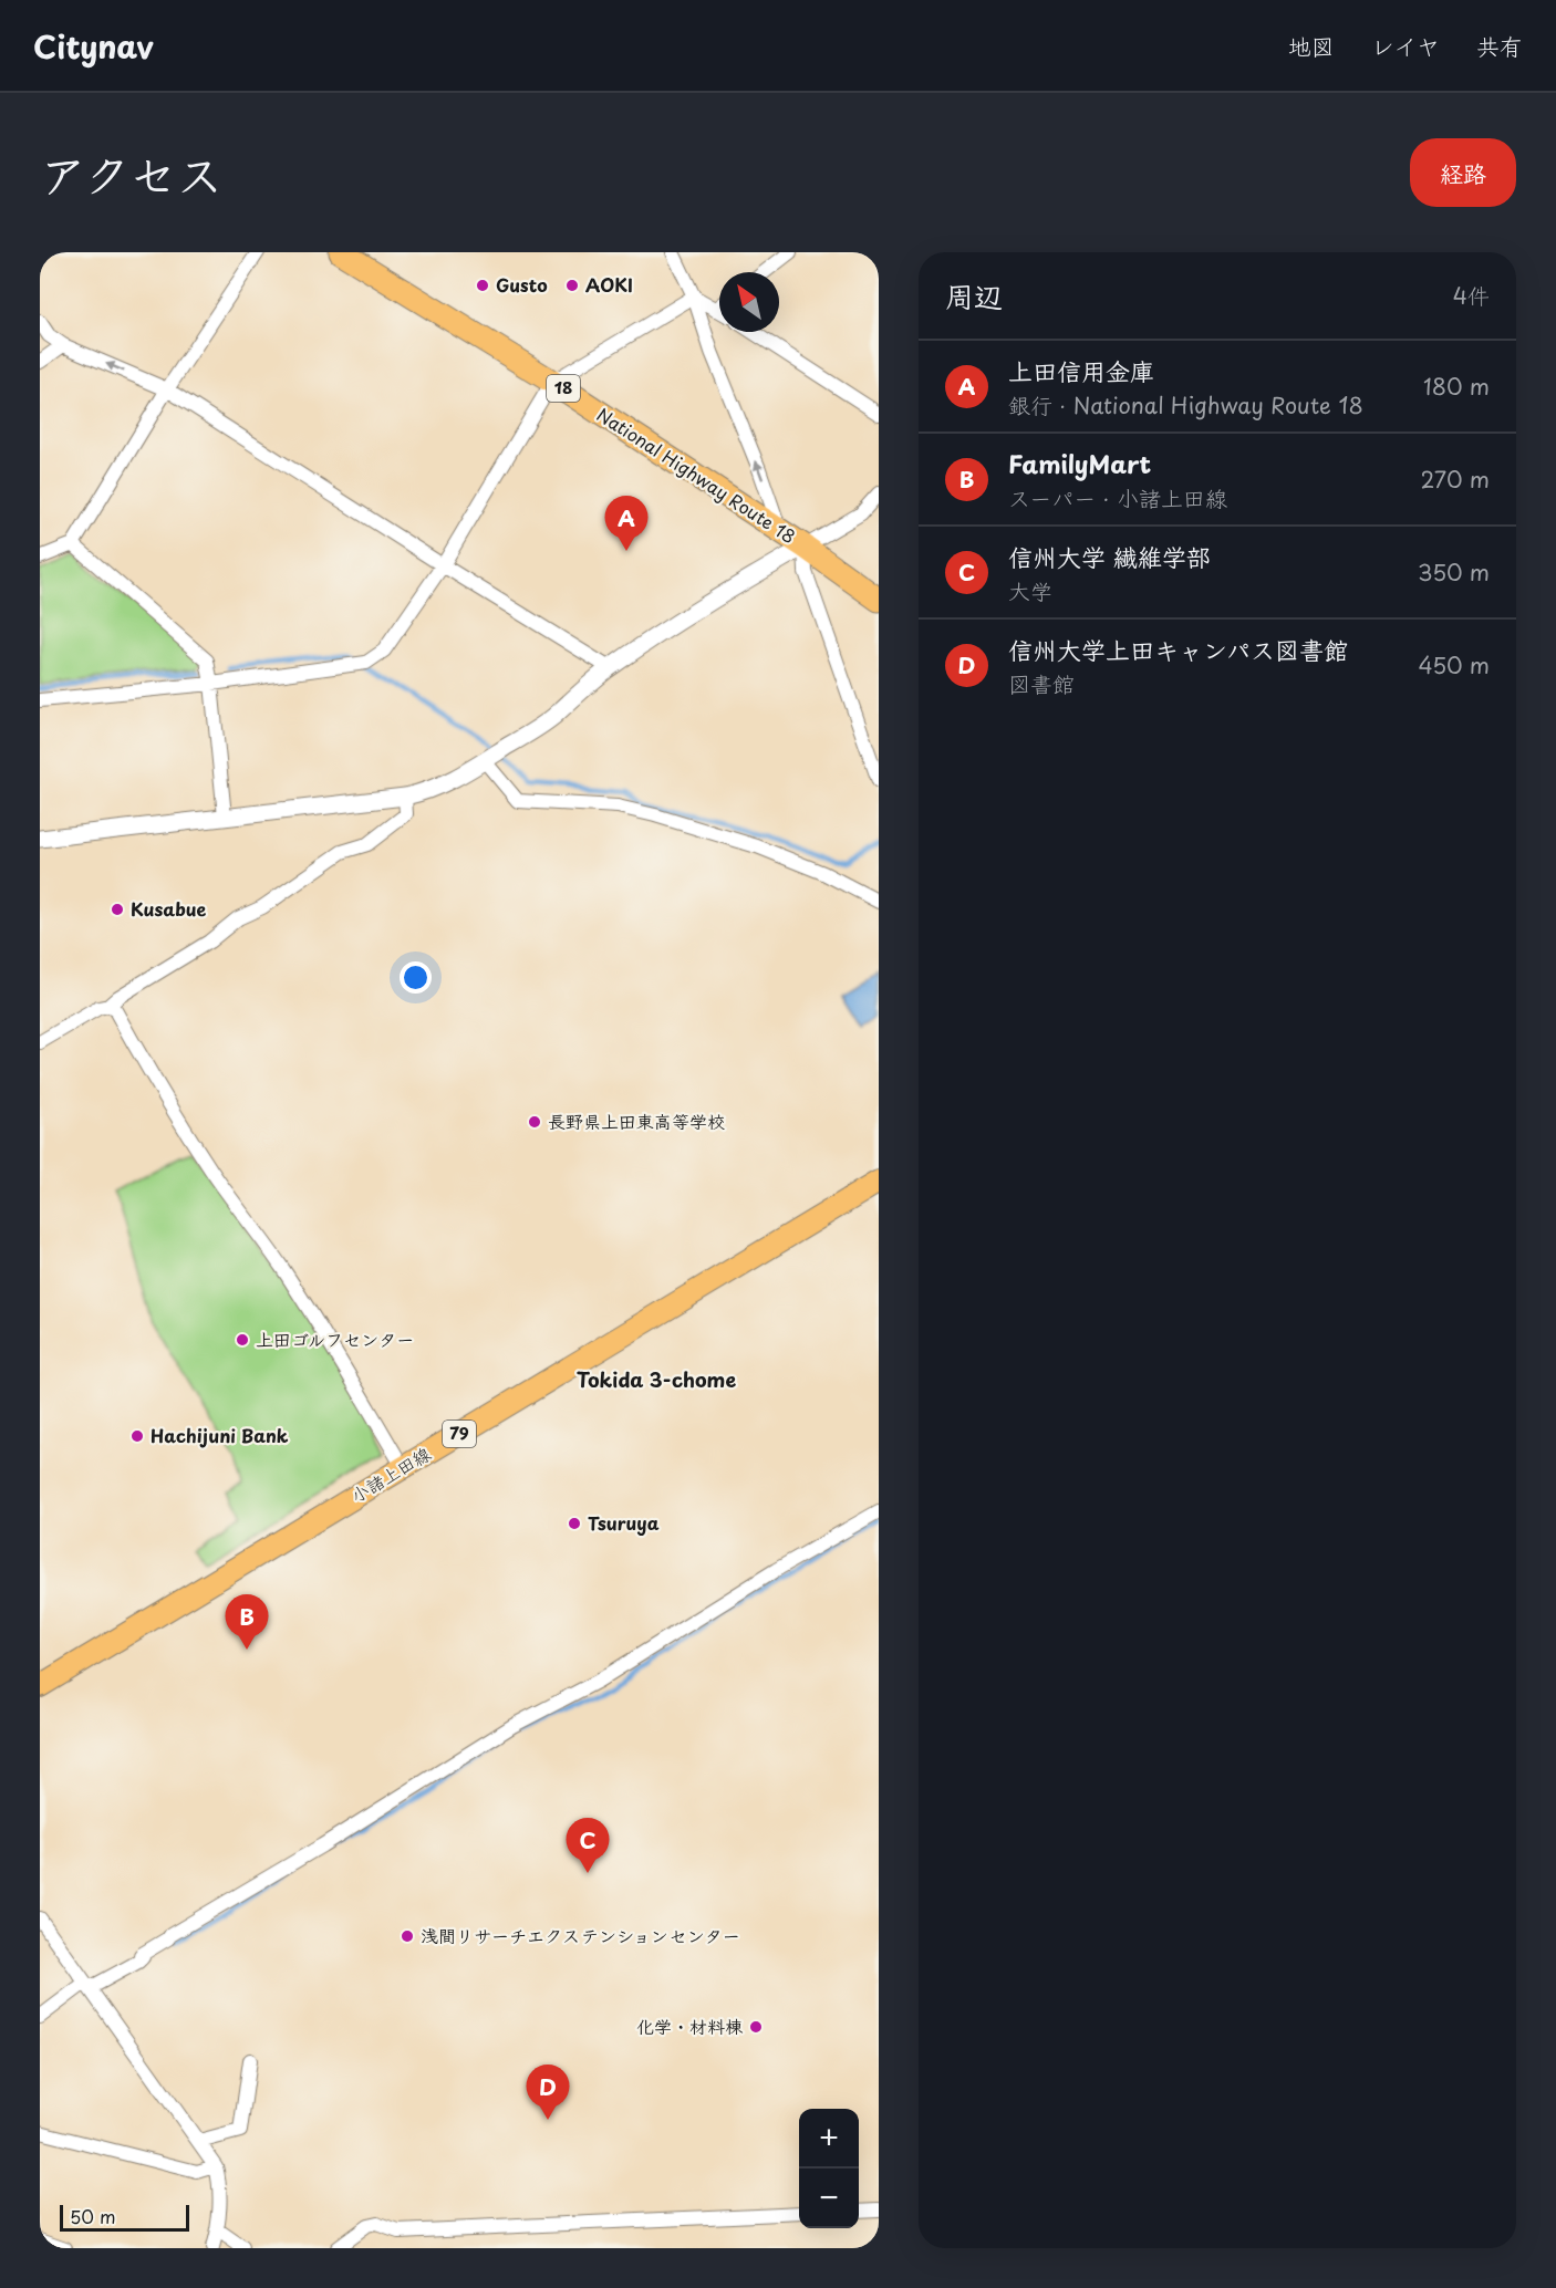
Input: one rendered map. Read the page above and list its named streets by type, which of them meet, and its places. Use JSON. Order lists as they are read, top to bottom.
{
  "streets": {
    "highway": ["18", "National Highway Route 18"],
    "main road": ["79", "小諸上田線"]
  },
  "districts": ["Tokida 3-chome"],
  "places": [
    "Gusto",
    "AOKI",
    "Kusabue",
    "長野県上田東高等学校",
    "上田ゴルフセンター",
    "Hachijuni Bank",
    "Tsuruya",
    "浅間リサーチエクステンションセンター",
    "化学・材料棟"
  ],
  "scale_bar": "50 m",
  "north": "top left",
  "page": {
    "header": "Citynav",
    "nav": ["地図", "レイヤ", "共有"],
    "title": "アクセス",
    "buttons": "経路",
    "heading": ["周辺", "4件"],
    "list": [
      {
        "mark": "A",
        "name": "上田信用金庫",
        "note": "銀行 · National Highway Route 18",
        "value": "180 m"
      },
      {
        "mark": "B",
        "name": "FamilyMart",
        "note": "スーパー · 小諸上田線",
        "value": "270 m"
      },
      {
        "mark": "C",
        "name": "信州大学 繊維学部",
        "note": "大学",
        "value": "350 m"
      },
      {
        "mark": "D",
        "name": "信州大学上田キャンパス図書館",
        "note": "図書館",
        "value": "450 m"
      }
    ],
    "pins": [
      "A",
      "B",
      "C",
      "D"
    ],
    "map_buttons": ["+", "−"],
    "scale": "50 m"
  }
}
